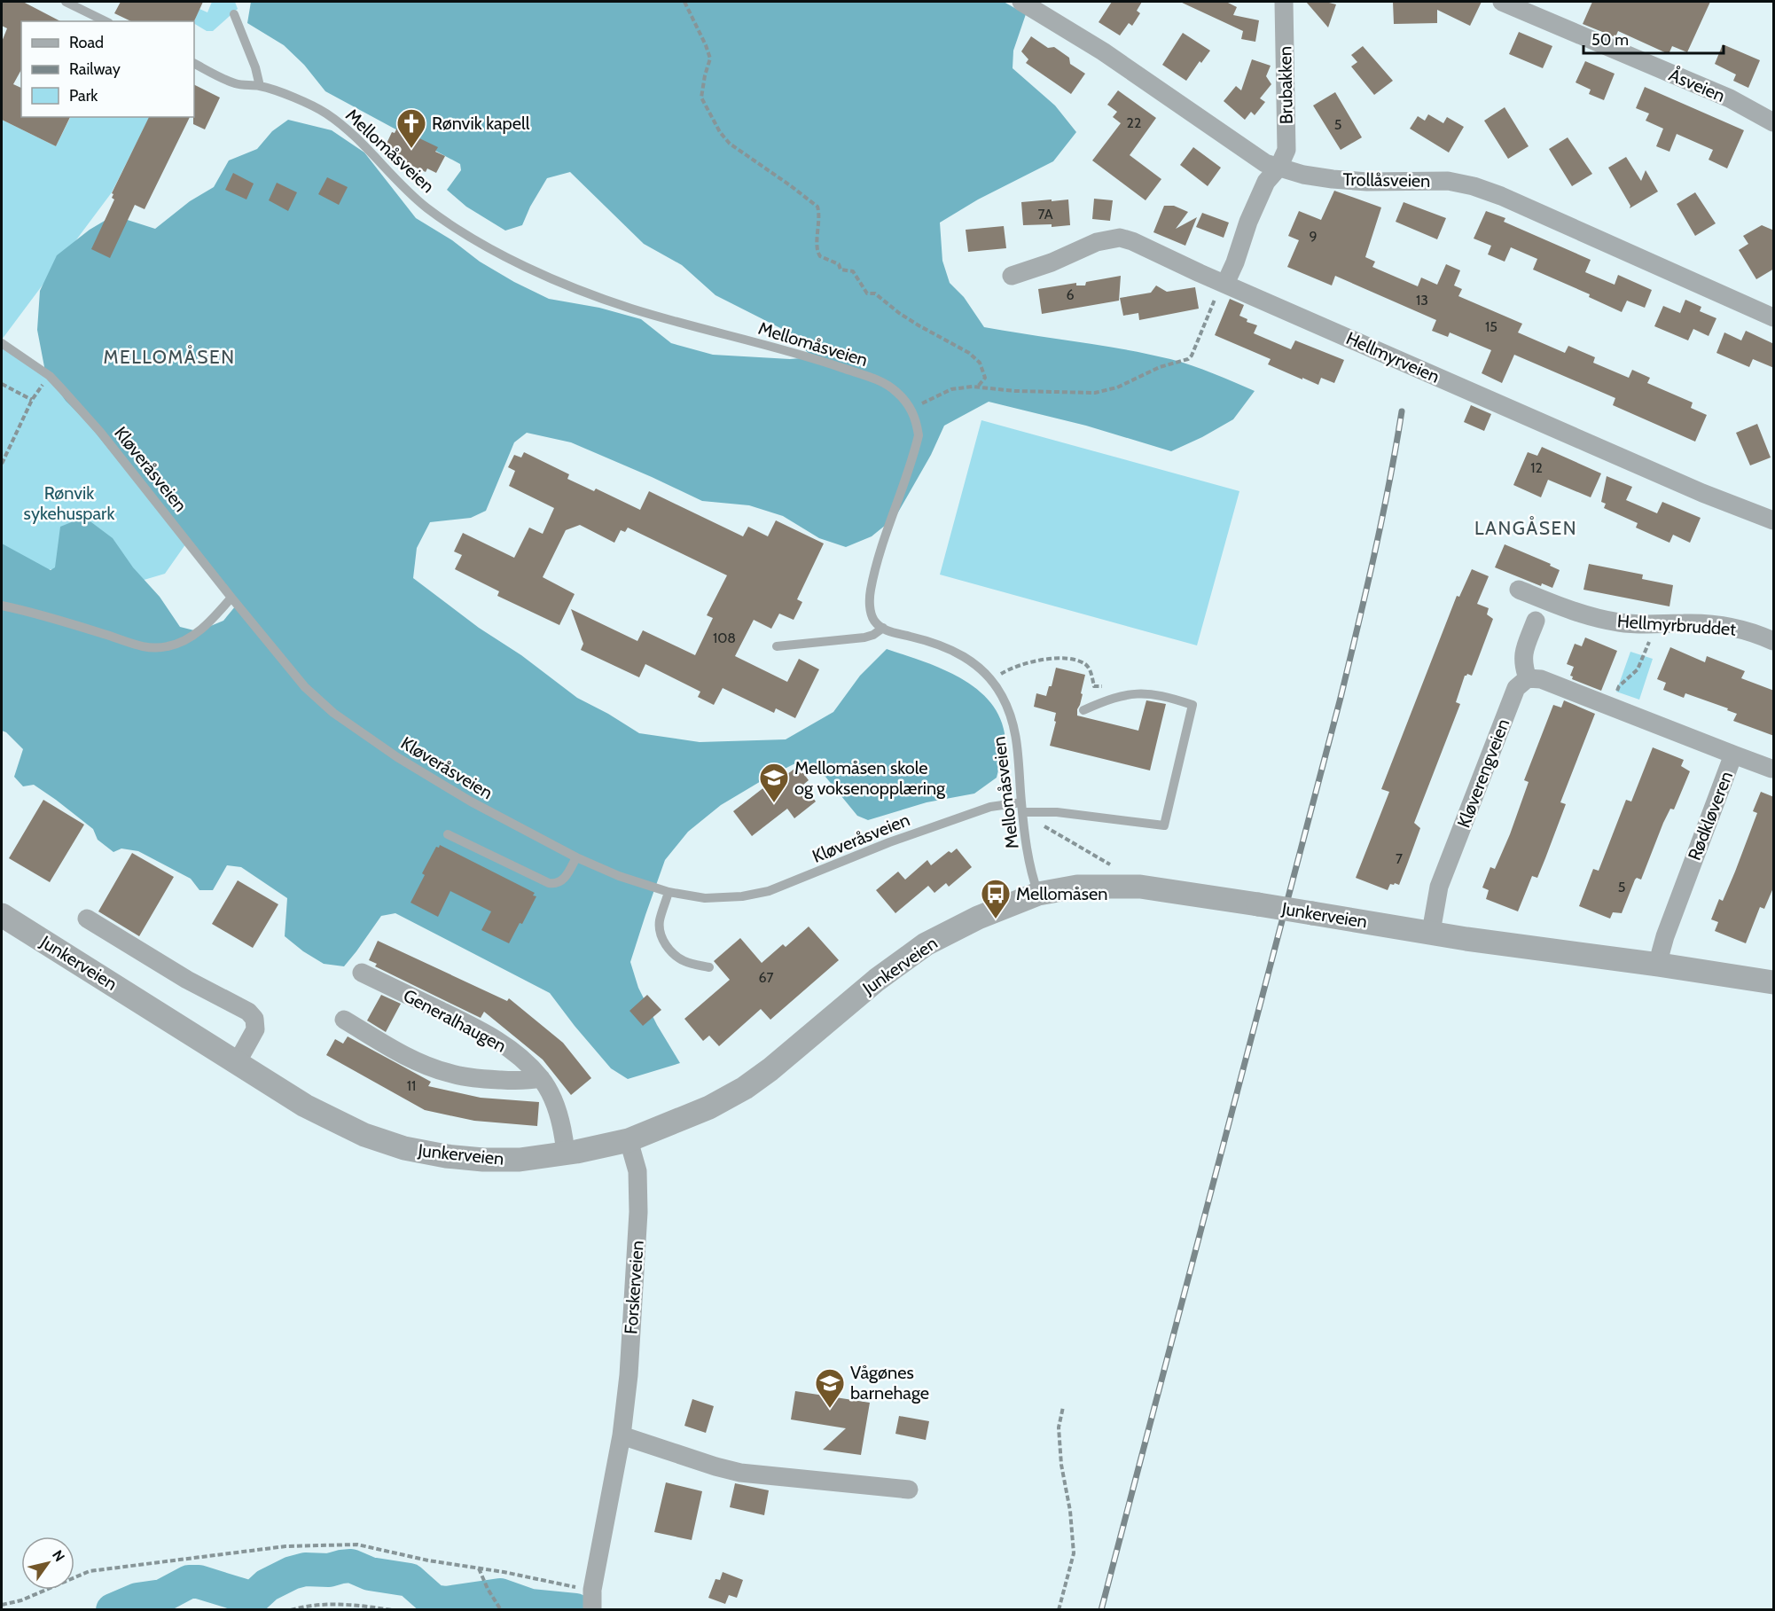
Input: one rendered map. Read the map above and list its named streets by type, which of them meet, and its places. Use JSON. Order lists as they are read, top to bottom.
{
  "streets": {
    "street": [
      "Brubakken",
      "Åsveien",
      "Trollåsveien",
      "Hellmyrveien",
      "Hellmyrbruddet",
      "Kløverengveien",
      "Rødkløveren",
      "Junkerveien",
      "Generalhaugen",
      "Forskerveien"
    ],
    "lane": ["Mellomåsveien", "Kløveråsveien"]
  },
  "crossings": [
    ["Brubakken", "Trollåsveien"],
    ["Brubakken", "Hellmyrveien"],
    ["Mellomåsveien", "Kløveråsveien"],
    ["Mellomåsveien", "Junkerveien"],
    ["Kløverengveien", "Rødkløveren"],
    ["Kløverengveien", "Junkerveien"],
    ["Rødkløveren", "Junkerveien"],
    ["Junkerveien", "Generalhaugen"],
    ["Junkerveien", "Forskerveien"]
  ],
  "districts": ["MELLOMÅSEN", "LANGÅSEN"],
  "parks": ["Rønvik sykehuspark"],
  "places": {
    "church": ["Rønvik kapell"],
    "school or university": ["Mellomåsen skole og voksenopplæring", "Vågønes barnehage"],
    "bus stop": ["Mellomåsen"]
  },
  "house_numbers": [
    "22",
    "5",
    "7A",
    "9",
    "6",
    "13",
    "15",
    "12",
    "108",
    "7",
    "5",
    "67",
    "11"
  ],
  "legend": ["Road", "Railway", "Park"],
  "scale_bar": "50 m",
  "north": "top right"
}
